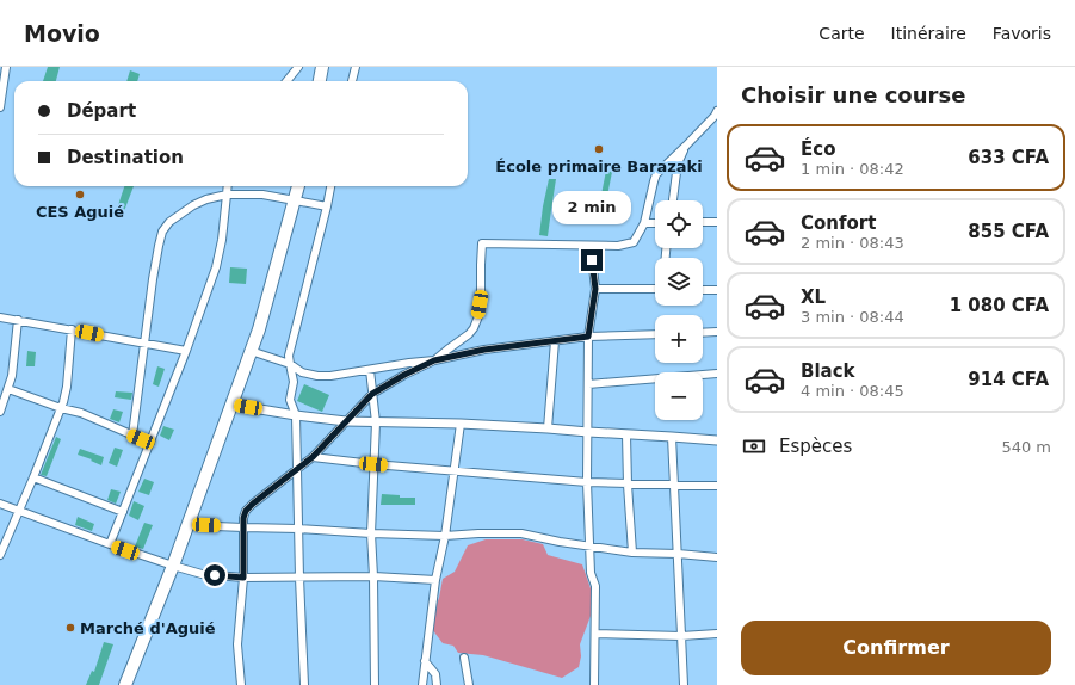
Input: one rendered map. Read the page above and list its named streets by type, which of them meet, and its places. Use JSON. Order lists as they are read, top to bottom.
{
  "places": ["École primaire Barazaki", "CES Aguié", "Marché d'Aguié"],
  "page": {
    "header": "Movio",
    "nav": ["Carte", "Itinéraire", "Favoris"],
    "heading": "Choisir une course",
    "banner": ["Départ", "Destination"],
    "list": [
      {
        "name": "Éco",
        "note": "1 min · 08:42",
        "value": "633 CFA"
      },
      {
        "name": "Confort",
        "note": "2 min · 08:43",
        "value": "855 CFA"
      },
      {
        "name": "XL",
        "note": "3 min · 08:44",
        "value": "1 080 CFA"
      },
      {
        "name": "Black",
        "note": "4 min · 08:45",
        "value": "914 CFA"
      }
    ],
    "bubble": "2 min",
    "map_buttons": ["+", "−"],
    "pay": ["Espèces", "540 m"],
    "buttons": "Confirmer"
  }
}
